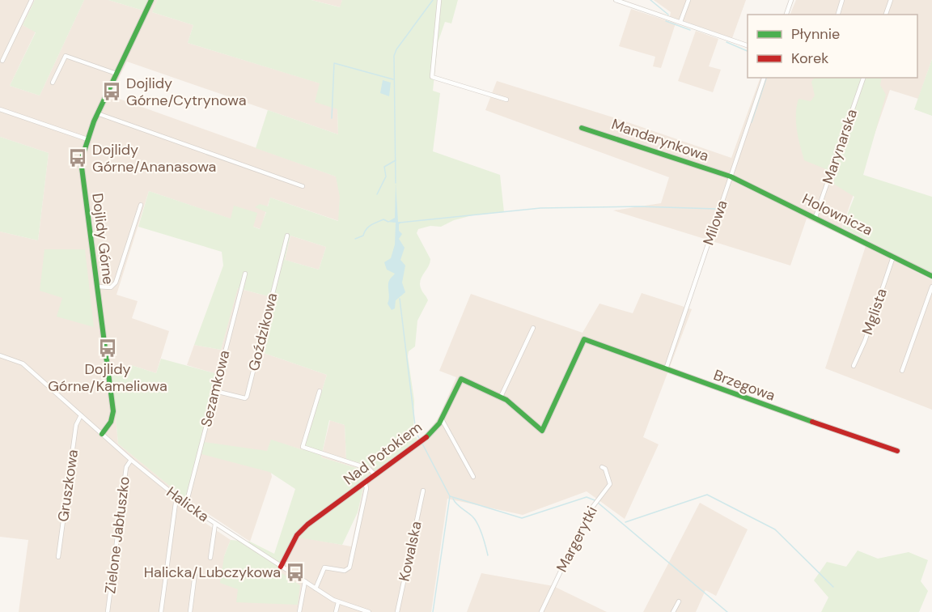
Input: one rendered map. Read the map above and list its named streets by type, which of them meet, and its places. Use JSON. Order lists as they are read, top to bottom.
{
  "streets": {
    "street": [
      "Mandarynkowa",
      "Marynarska",
      "Holownicza",
      "Milowa",
      "Dojlidy Górne",
      "Mglista",
      "Goździkowa",
      "Brzegowa",
      "Sezamkowa",
      "Nad Potokiem",
      "Gruszkowa",
      "Halicka",
      "Zielone Jabłuszko",
      "Margerytki",
      "Kowalska"
    ]
  },
  "crossings": [
    ["Mandarynkowa", "Holownicza"],
    ["Mandarynkowa", "Milowa"],
    ["Marynarska", "Holownicza"],
    ["Holownicza", "Milowa"],
    ["Holownicza", "Mglista"],
    ["Milowa", "Brzegowa"],
    ["Dojlidy Górne", "Halicka"],
    ["Goździkowa", "Sezamkowa"],
    ["Brzegowa", "Nad Potokiem"],
    ["Sezamkowa", "Halicka"],
    ["Nad Potokiem", "Halicka"],
    ["Gruszkowa", "Halicka"],
    ["Halicka", "Zielone Jabłuszko"]
  ],
  "places": {
    "bus stop": [
      "Dojlidy Górne/Cytrynowa",
      "Dojlidy Górne/Ananasowa",
      "Dojlidy Górne/Kameliowa",
      "Halicka/Lubczykowa"
    ]
  },
  "legend": ["Płynnie", "Korek"]
}
